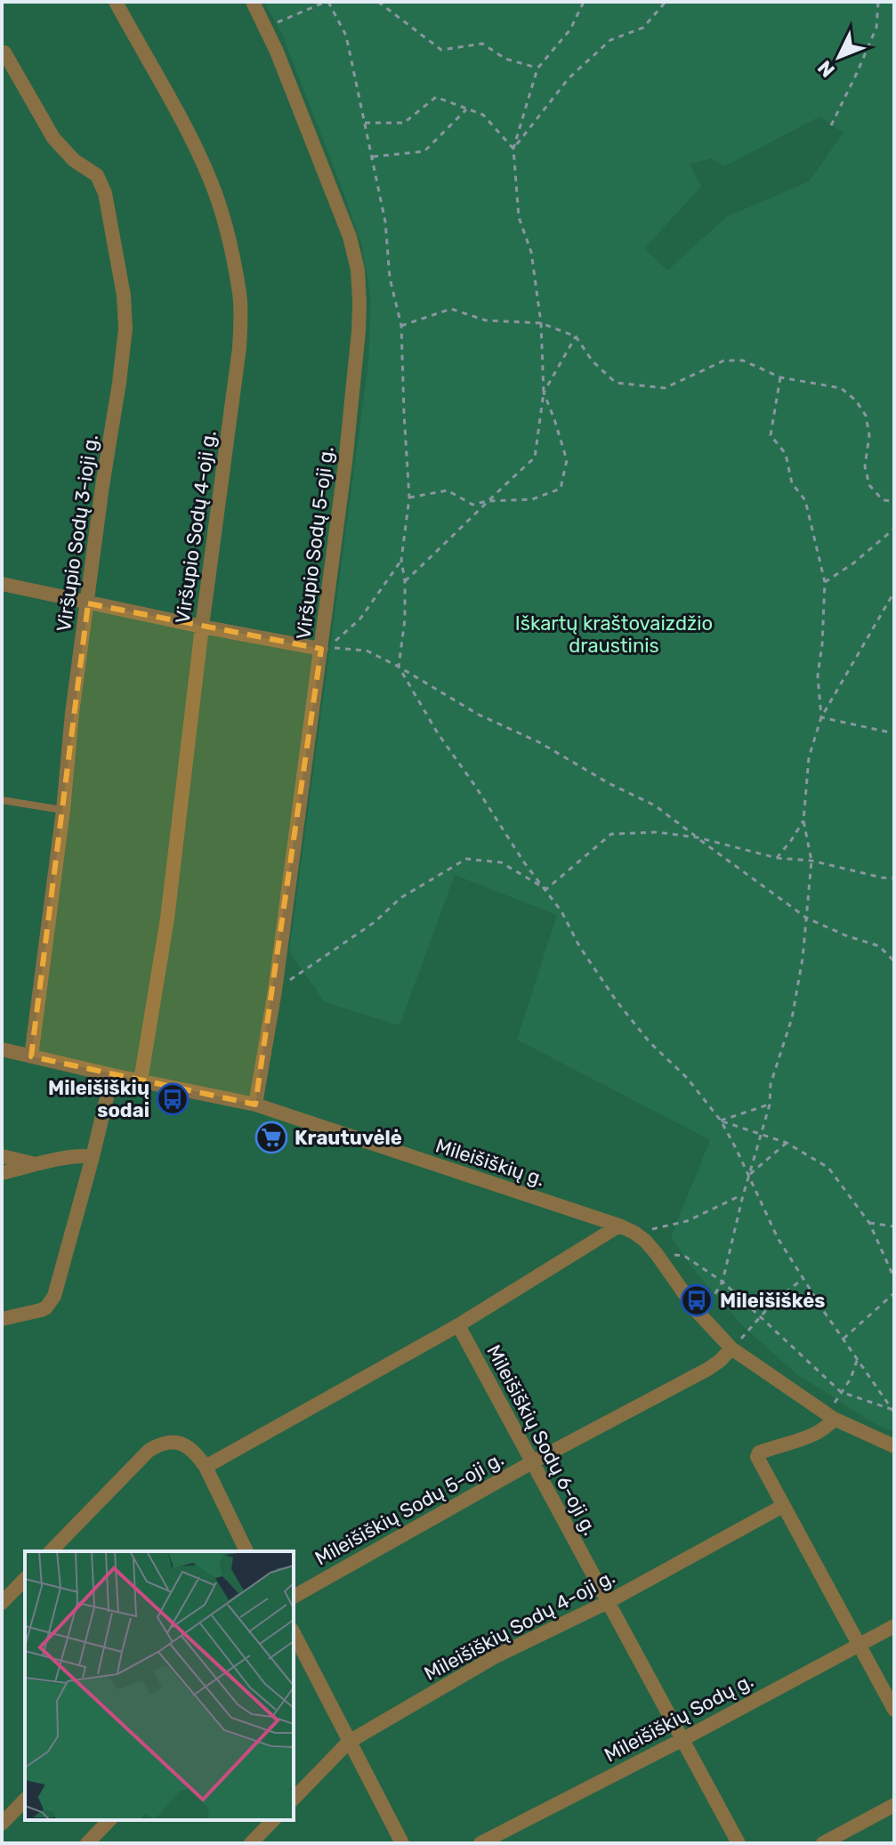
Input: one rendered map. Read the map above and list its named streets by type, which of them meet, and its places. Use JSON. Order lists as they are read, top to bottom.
{
  "streets": {
    "street": [
      "Viršupio Sodų 4-oji g.",
      "Viršupio Sodų 3-ioji g.",
      "Viršupio Sodų 5-oji g.",
      "Mileišiškių g.",
      "Mileišiškių Sodų 6-oji g.",
      "Mileišiškių Sodų 5-oji g.",
      "Mileišiškių Sodų 4-oji g.",
      "Mileišiškių Sodų g."
    ]
  },
  "crossings": [
    ["Viršupio Sodų 4-oji g.", "Mileišiškių g."],
    ["Viršupio Sodų 3-ioji g.", "Mileišiškių g."],
    ["Viršupio Sodų 5-oji g.", "Mileišiškių g."],
    ["Mileišiškių g.", "Mileišiškių Sodų 5-oji g."],
    ["Mileišiškių Sodų 6-oji g.", "Mileišiškių Sodų 5-oji g."],
    ["Mileišiškių Sodų 6-oji g.", "Mileišiškių Sodų 4-oji g."],
    ["Mileišiškių Sodų 6-oji g.", "Mileišiškių Sodų g."]
  ],
  "parks": ["Iškartų kraštovaizdžio draustinis"],
  "places": {
    "bus stop": ["Mileišiškių sodai", "Mileišiškės"],
    "supermarket": ["Krautuvėlė"]
  },
  "north": "bottom left"
}
